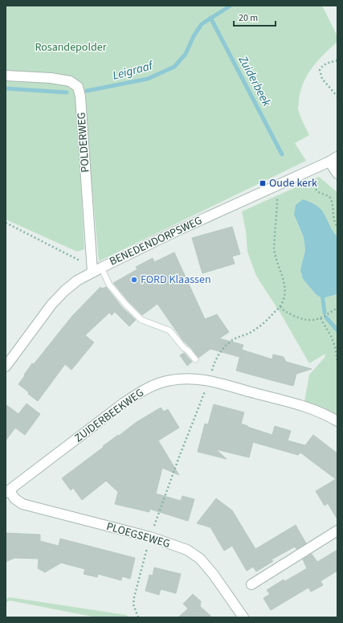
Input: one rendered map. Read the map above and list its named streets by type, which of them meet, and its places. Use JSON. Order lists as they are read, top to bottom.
{
  "streets": {
    "street": [
      "POLDERWEG",
      "BENEDENDORPSWEG",
      "ZUIDERBEEKWEG",
      "PLOEGSEWEG"
    ]
  },
  "crossings": [
    ["POLDERWEG", "BENEDENDORPSWEG"],
    ["ZUIDERBEEKWEG", "PLOEGSEWEG"]
  ],
  "water": ["Leigraaf", "Zuiderbeek"],
  "parks": ["Rosandepolder"],
  "places": {
    "transit": ["Oude kerk"],
    "other": ["FORD Klaassen"]
  },
  "scale_bar": "20 m"
}
